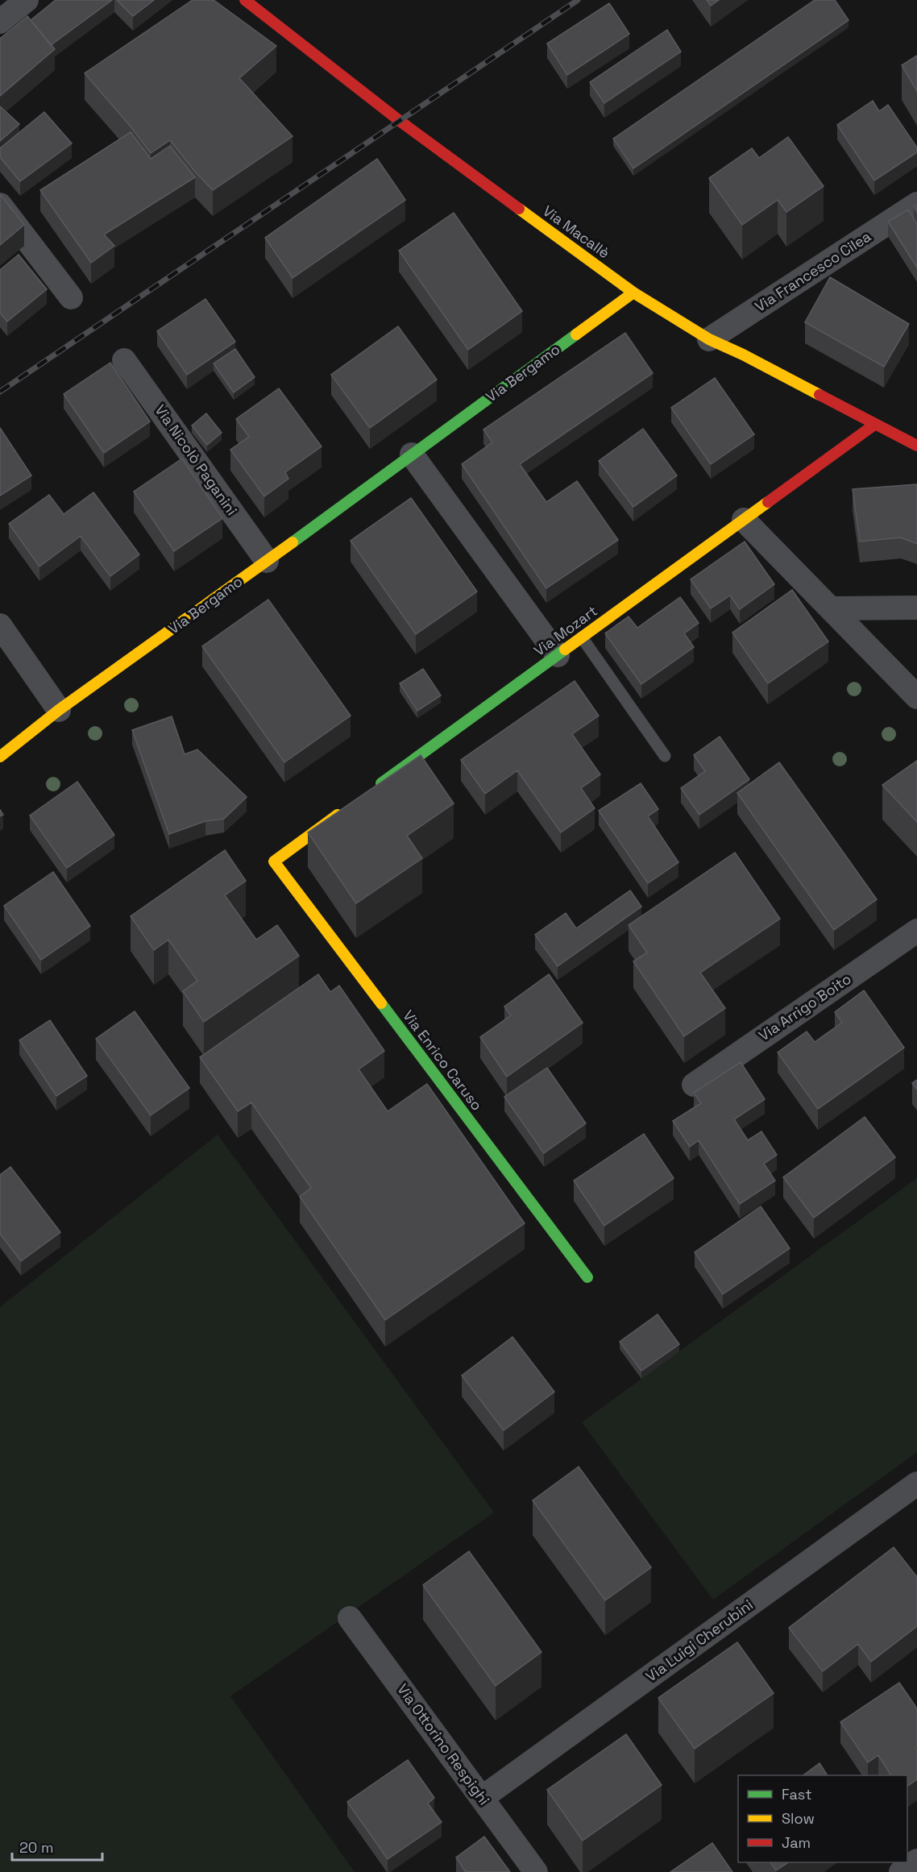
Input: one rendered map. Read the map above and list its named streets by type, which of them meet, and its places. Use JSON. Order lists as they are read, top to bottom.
{
  "streets": {
    "street": [
      "Via Macallè",
      "Via Francesco Cilea",
      "Via Bergamo",
      "Via Nicolò Paganini",
      "Via Mozart",
      "Via Arrigo Boito",
      "Via Enrico Caruso",
      "Via Luigi Cherubini",
      "Via Ottorino Respighi"
    ]
  },
  "crossings": [
    ["Via Macallè", "Via Francesco Cilea"],
    ["Via Macallè", "Via Bergamo"],
    ["Via Macallè", "Via Mozart"],
    ["Via Bergamo", "Via Nicolò Paganini"],
    ["Via Luigi Cherubini", "Via Ottorino Respighi"]
  ],
  "legend": ["Fast", "Slow", "Jam"],
  "scale_bar": "20 m"
}
